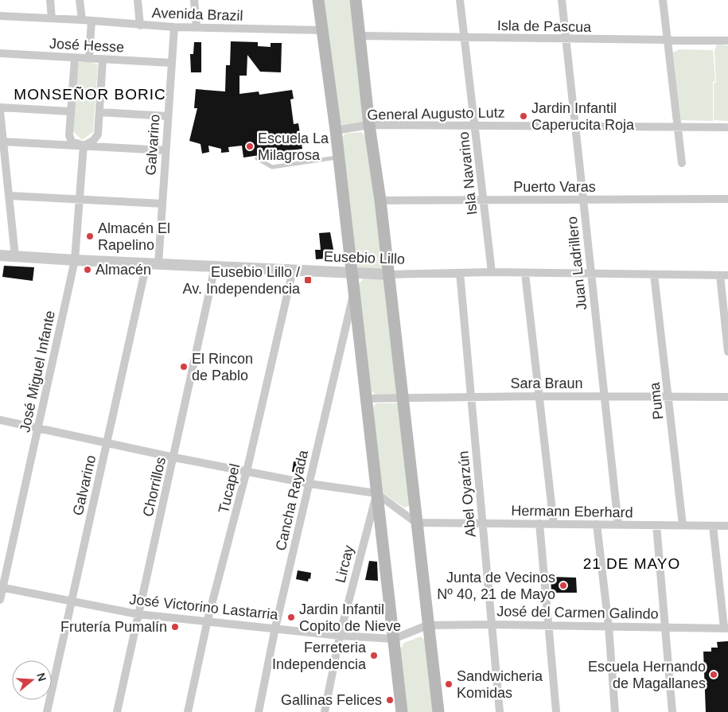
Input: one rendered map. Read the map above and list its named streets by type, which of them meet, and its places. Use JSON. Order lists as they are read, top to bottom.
{
  "streets": {
    "street": [
      "Avenida Brazil",
      "Isla de Pascua",
      "José Hesse",
      "General Augusto Lutz",
      "Galvarino",
      "Isla Navarino",
      "Puerto Varas",
      "Eusebio Lillo",
      "Juan Ladrillero",
      "José Miguel Infante",
      "Sara Braun",
      "Puma",
      "Chorrillos",
      "Tucapel",
      "Abel Oyarzún",
      "Cancha Rayada",
      "Hermann Eberhard",
      "Lircay",
      "José Victorino Lastarria",
      "José del Carmen Galindo"
    ]
  },
  "crossings": [
    ["Avenida Brazil", "Galvarino"],
    ["Isla de Pascua", "Isla Navarino"],
    ["Isla de Pascua", "Juan Ladrillero"],
    ["José Hesse", "Galvarino"],
    ["General Augusto Lutz", "Isla Navarino"],
    ["General Augusto Lutz", "Juan Ladrillero"],
    ["Galvarino", "Eusebio Lillo"],
    ["Galvarino", "José Victorino Lastarria"],
    ["Isla Navarino", "Puerto Varas"],
    ["Isla Navarino", "Eusebio Lillo"],
    ["Puerto Varas", "Juan Ladrillero"],
    ["Eusebio Lillo", "Juan Ladrillero"],
    ["Eusebio Lillo", "José Miguel Infante"],
    ["Eusebio Lillo", "Puma"],
    ["Eusebio Lillo", "Chorrillos"],
    ["Eusebio Lillo", "Tucapel"],
    ["Eusebio Lillo", "Abel Oyarzún"],
    ["Juan Ladrillero", "Sara Braun"],
    ["Juan Ladrillero", "Hermann Eberhard"],
    ["José Miguel Infante", "José Victorino Lastarria"],
    ["Sara Braun", "Puma"],
    ["Sara Braun", "Abel Oyarzún"],
    ["Puma", "Hermann Eberhard"],
    ["Chorrillos", "José Victorino Lastarria"],
    ["Tucapel", "José Victorino Lastarria"],
    ["Abel Oyarzún", "Hermann Eberhard"],
    ["Abel Oyarzún", "José del Carmen Galindo"],
    ["Cancha Rayada", "José Victorino Lastarria"],
    ["Lircay", "José Victorino Lastarria"],
    ["José Victorino Lastarria", "José del Carmen Galindo"]
  ],
  "districts": ["MONSEÑOR BORIC", "21 DE MAYO"],
  "places": {
    "other": [
      "Jardin Infantil Caperucita Roja",
      "Escuela La Milagrosa",
      "Almacén El Rapelino",
      "Almacén",
      "El Rincon de Pablo",
      "Junta de Vecinos Nº 40, 21 de Mayo",
      "Jardin Infantil Copito de Nieve",
      "Frutería Pumalín",
      "Ferreteria Independencia",
      "Escuela Hernando de Magallanes",
      "Sandwicheria Komidas",
      "Gallinas Felices"
    ],
    "transit": ["Eusebio Lillo / Av. Independencia"]
  },
  "north": "right"
}
